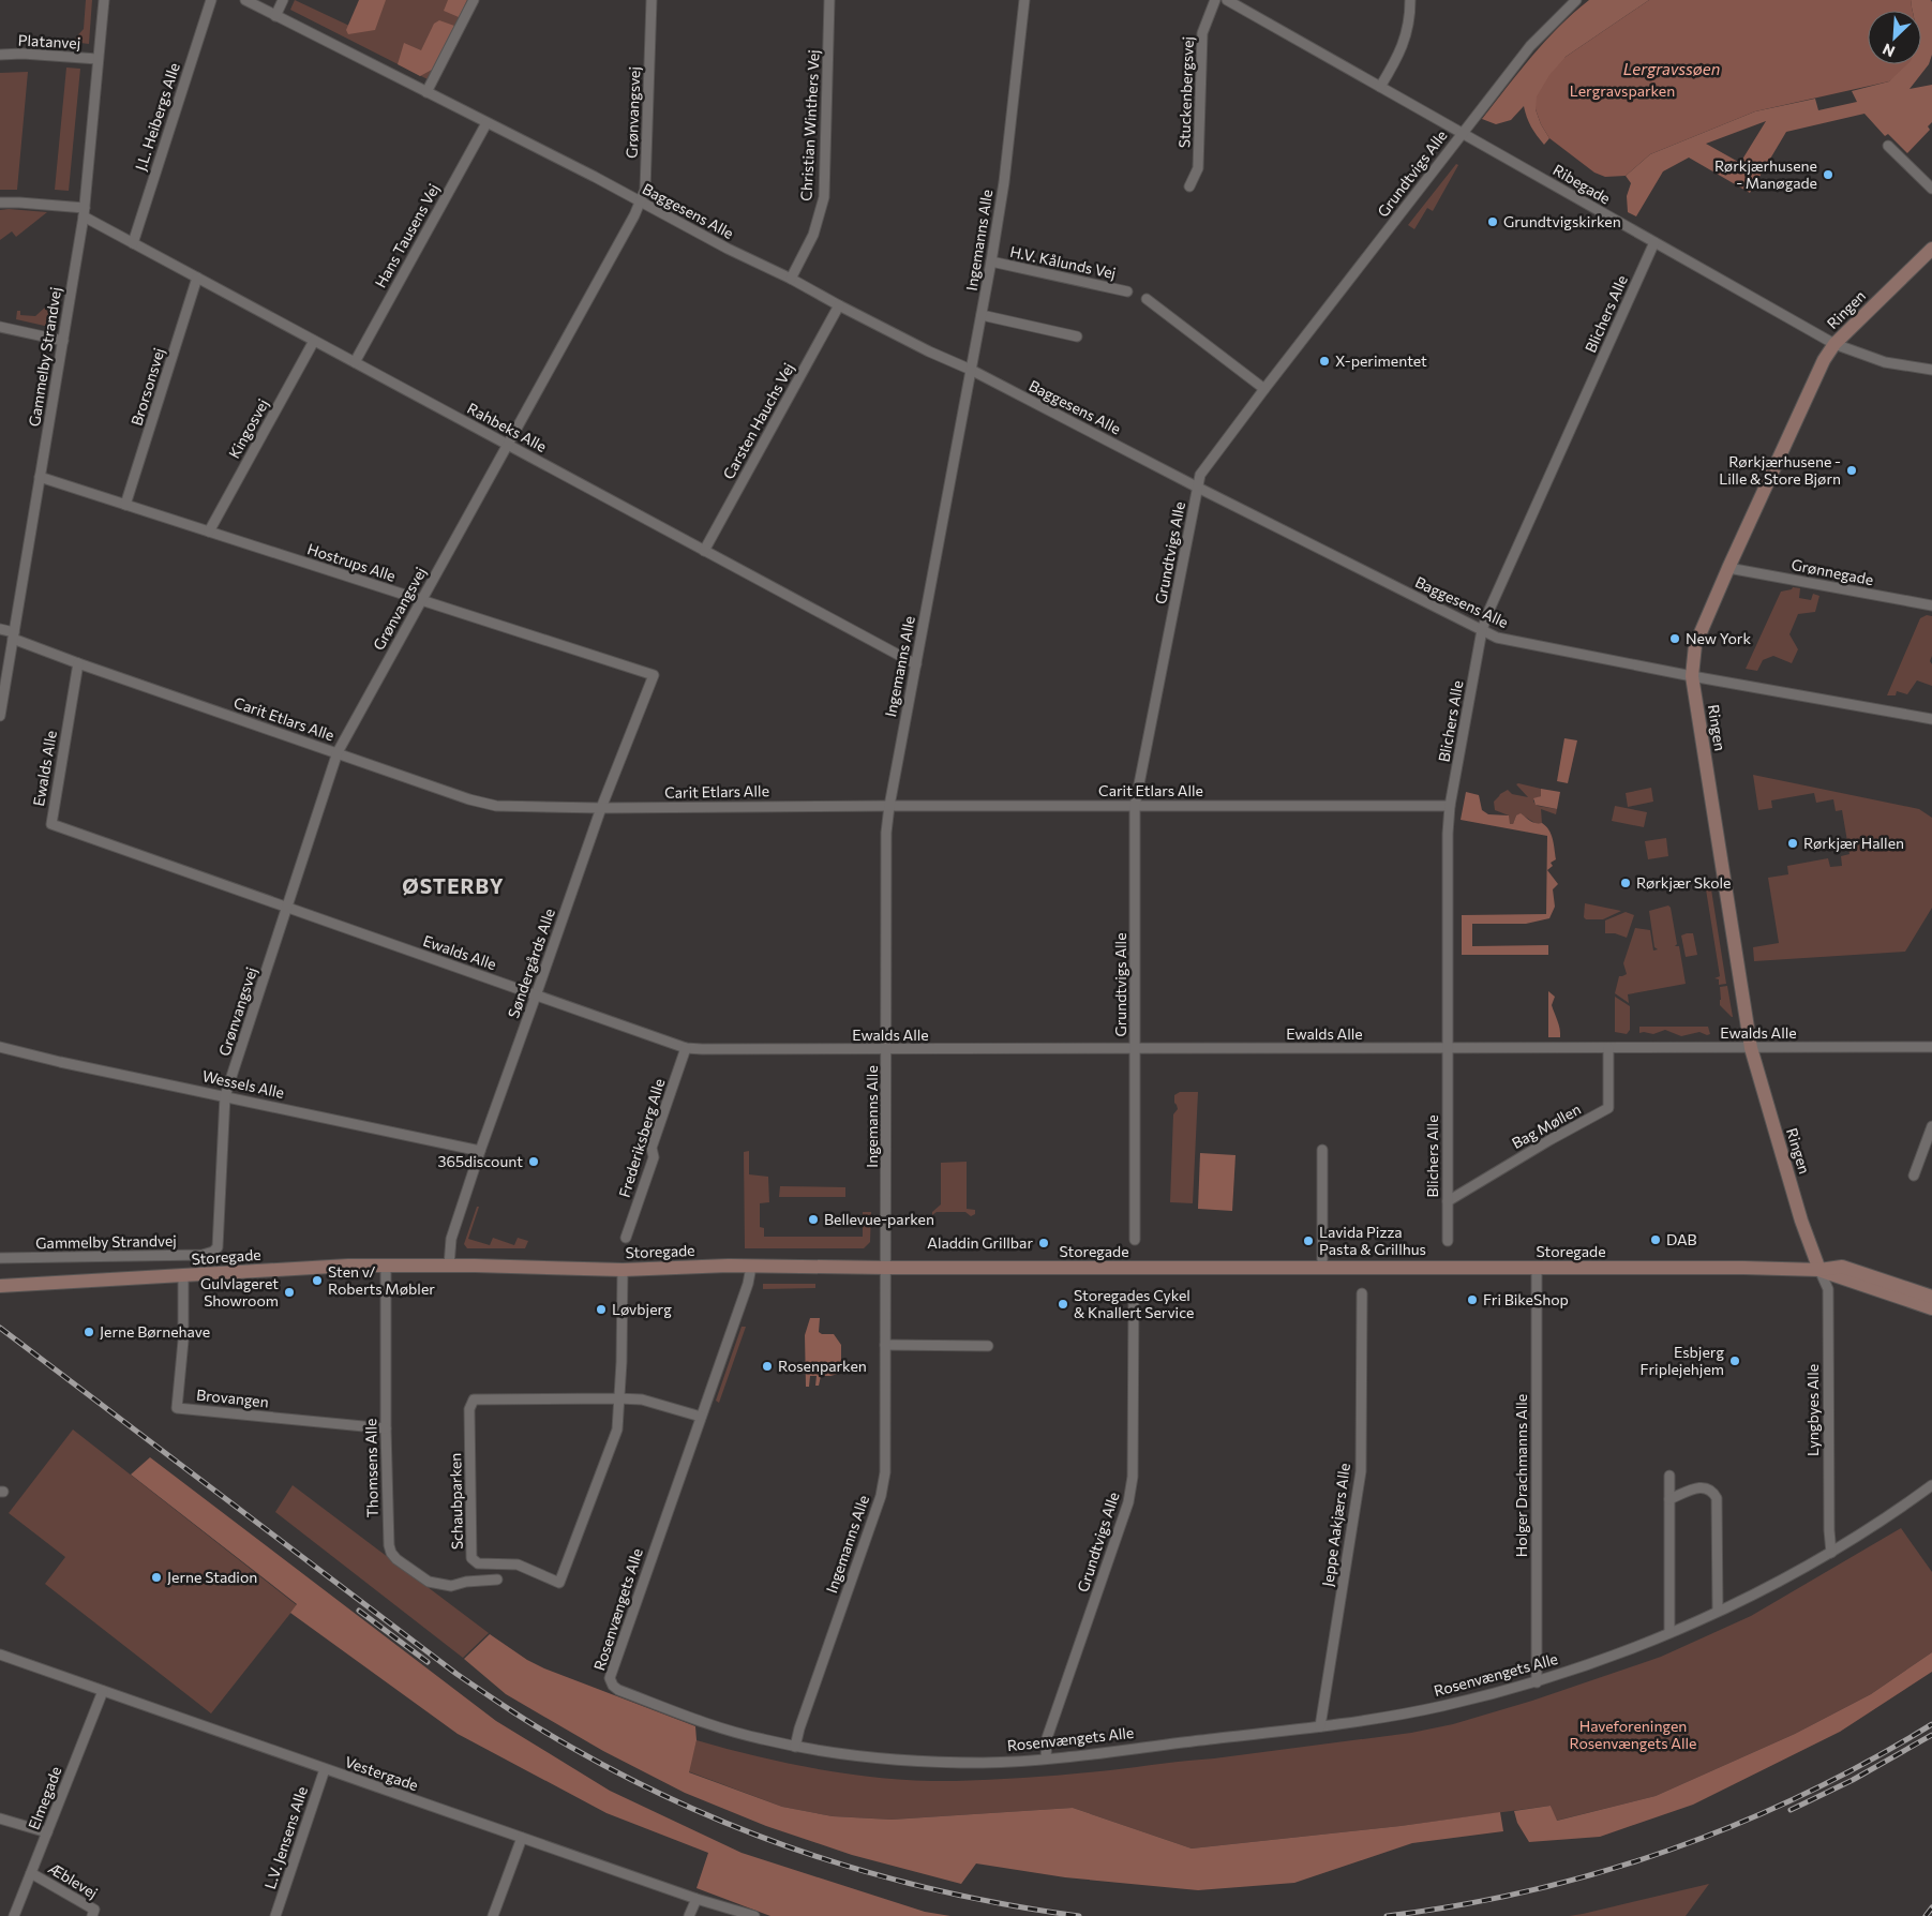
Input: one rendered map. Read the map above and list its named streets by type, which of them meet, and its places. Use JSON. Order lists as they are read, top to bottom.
{
  "streets": {
    "street": [
      "Platanvej",
      "Stuckenbergsvej",
      "Grønvangsvej",
      "J.L. Heibergs Alle",
      "Christian Winthers Vej",
      "Grundtvigs Alle",
      "Ribegade",
      "Baggesens Alle",
      "Hans Tausens Vej",
      "Ingemanns Alle",
      "H.V. Kålunds Vej",
      "Ringen",
      "Blichers Alle",
      "Gammelby Strandvej",
      "Brorsonsvej",
      "Carsten Hauchs Vej",
      "Rahbeks Alle",
      "Kingosvej",
      "Hostrups Alle",
      "Grønnegade",
      "Carit Etlars Alle",
      "Ewalds Alle",
      "Søndergårds Alle",
      "Wessels Alle",
      "Bag Møllen",
      "Frederiksberg Alle",
      "Storegade",
      "Brovangen",
      "Lyngbyes Alle",
      "Thomsens Alle",
      "Holger Drachmanns Alle",
      "Schaubparken",
      "Jeppe Aakjærs Alle",
      "Rosenvængets Alle",
      "Vestergade",
      "Elmegade",
      "L.V. Jensens Alle",
      "Æblevej"
    ]
  },
  "crossings": [
    ["Platanvej", "Gammelby Strandvej"],
    ["Grønvangsvej", "Baggesens Alle"],
    ["Grønvangsvej", "Gammelby Strandvej"],
    ["Grønvangsvej", "Rahbeks Alle"],
    ["Grønvangsvej", "Hostrups Alle"],
    ["Grønvangsvej", "Carit Etlars Alle"],
    ["Grønvangsvej", "Ewalds Alle"],
    ["Grønvangsvej", "Wessels Alle"],
    ["J.L. Heibergs Alle", "Rahbeks Alle"],
    ["Christian Winthers Vej", "Baggesens Alle"],
    ["Grundtvigs Alle", "Ribegade"],
    ["Grundtvigs Alle", "Baggesens Alle"],
    ["Grundtvigs Alle", "Carit Etlars Alle"],
    ["Grundtvigs Alle", "Ewalds Alle"],
    ["Grundtvigs Alle", "Rosenvængets Alle"],
    ["Ribegade", "Ringen"],
    ["Ribegade", "Blichers Alle"],
    ["Baggesens Alle", "Hans Tausens Vej"],
    ["Baggesens Alle", "Ingemanns Alle"],
    ["Baggesens Alle", "Ringen"],
    ["Baggesens Alle", "Blichers Alle"],
    ["Baggesens Alle", "Carsten Hauchs Vej"],
    ["Hans Tausens Vej", "Rahbeks Alle"],
    ["Ingemanns Alle", "H.V. Kålunds Vej"],
    ["Ingemanns Alle", "Rahbeks Alle"],
    ["Ingemanns Alle", "Carit Etlars Alle"],
    ["Ingemanns Alle", "Ewalds Alle"],
    ["Ingemanns Alle", "Storegade"],
    ["Ingemanns Alle", "Rosenvængets Alle"],
    ["Ringen", "Grønnegade"],
    ["Ringen", "Ewalds Alle"],
    ["Ringen", "Storegade"],
    ["Ringen", "Lyngbyes Alle"],
    ["Blichers Alle", "Carit Etlars Alle"],
    ["Blichers Alle", "Ewalds Alle"],
    ["Blichers Alle", "Bag Møllen"],
    ["Gammelby Strandvej", "Rahbeks Alle"],
    ["Gammelby Strandvej", "Hostrups Alle"],
    ["Gammelby Strandvej", "Carit Etlars Alle"],
    ["Brorsonsvej", "Rahbeks Alle"],
    ["Brorsonsvej", "Hostrups Alle"],
    ["Carsten Hauchs Vej", "Rahbeks Alle"],
    ["Rahbeks Alle", "Kingosvej"],
    ["Kingosvej", "Hostrups Alle"],
    ["Hostrups Alle", "Søndergårds Alle"],
    ["Carit Etlars Alle", "Ewalds Alle"],
    ["Carit Etlars Alle", "Søndergårds Alle"],
    ["Ewalds Alle", "Søndergårds Alle"],
    ["Ewalds Alle", "Bag Møllen"],
    ["Ewalds Alle", "Frederiksberg Alle"],
    ["Søndergårds Alle", "Wessels Alle"],
    ["Søndergårds Alle", "Storegade"],
    ["Storegade", "Brovangen"],
    ["Storegade", "Lyngbyes Alle"],
    ["Storegade", "Thomsens Alle"],
    ["Storegade", "Holger Drachmanns Alle"],
    ["Storegade", "Schaubparken"],
    ["Storegade", "Rosenvængets Alle"],
    ["Brovangen", "Thomsens Alle"],
    ["Lyngbyes Alle", "Rosenvængets Alle"],
    ["Holger Drachmanns Alle", "Rosenvængets Alle"],
    ["Schaubparken", "Rosenvængets Alle"],
    ["Jeppe Aakjærs Alle", "Rosenvængets Alle"],
    ["Vestergade", "Elmegade"],
    ["Vestergade", "L.V. Jensens Alle"],
    ["Elmegade", "Æblevej"]
  ],
  "districts": ["ØSTERBY"],
  "water": ["Lergravssøen"],
  "parks": ["Lergravsparken", "Haveforeningen Rosenvængets Alle"],
  "places": [
    "Rørkjærhusene - Manøgade",
    "Grundtvigskirken",
    "X-perimentet",
    "Rørkjærhusene - Lille & Store Bjørn",
    "New York",
    "Rørkjær Hallen",
    "Rørkjær Skole",
    "365discount",
    "Bellevue-parken",
    "DAB",
    "Lavida Pizza Pasta & Grillhus",
    "Aladdin Grillbar",
    "Sten v/ Roberts Møbler",
    "Gulvlageret Showroom",
    "Fri BikeShop",
    "Storegades Cykel & Knallert Service",
    "Løvbjerg",
    "Jerne Børnehave",
    "Esbjerg Friplejehjem",
    "Rosenparken",
    "Jerne Stadion"
  ],
  "north": "bottom left"
}
